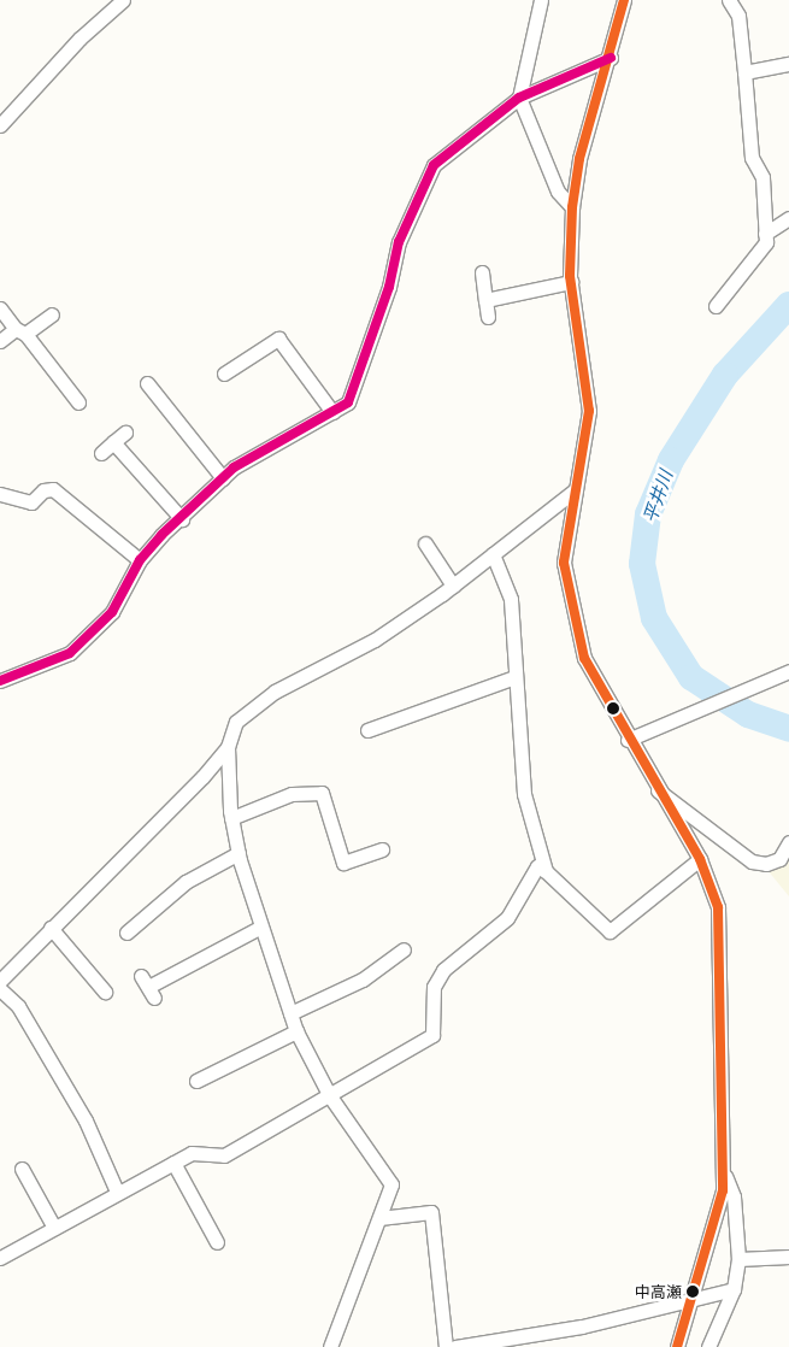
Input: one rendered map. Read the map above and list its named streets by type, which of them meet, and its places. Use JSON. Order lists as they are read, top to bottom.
{
  "water": ["平井川"],
  "places": ["中高瀬"]
}
